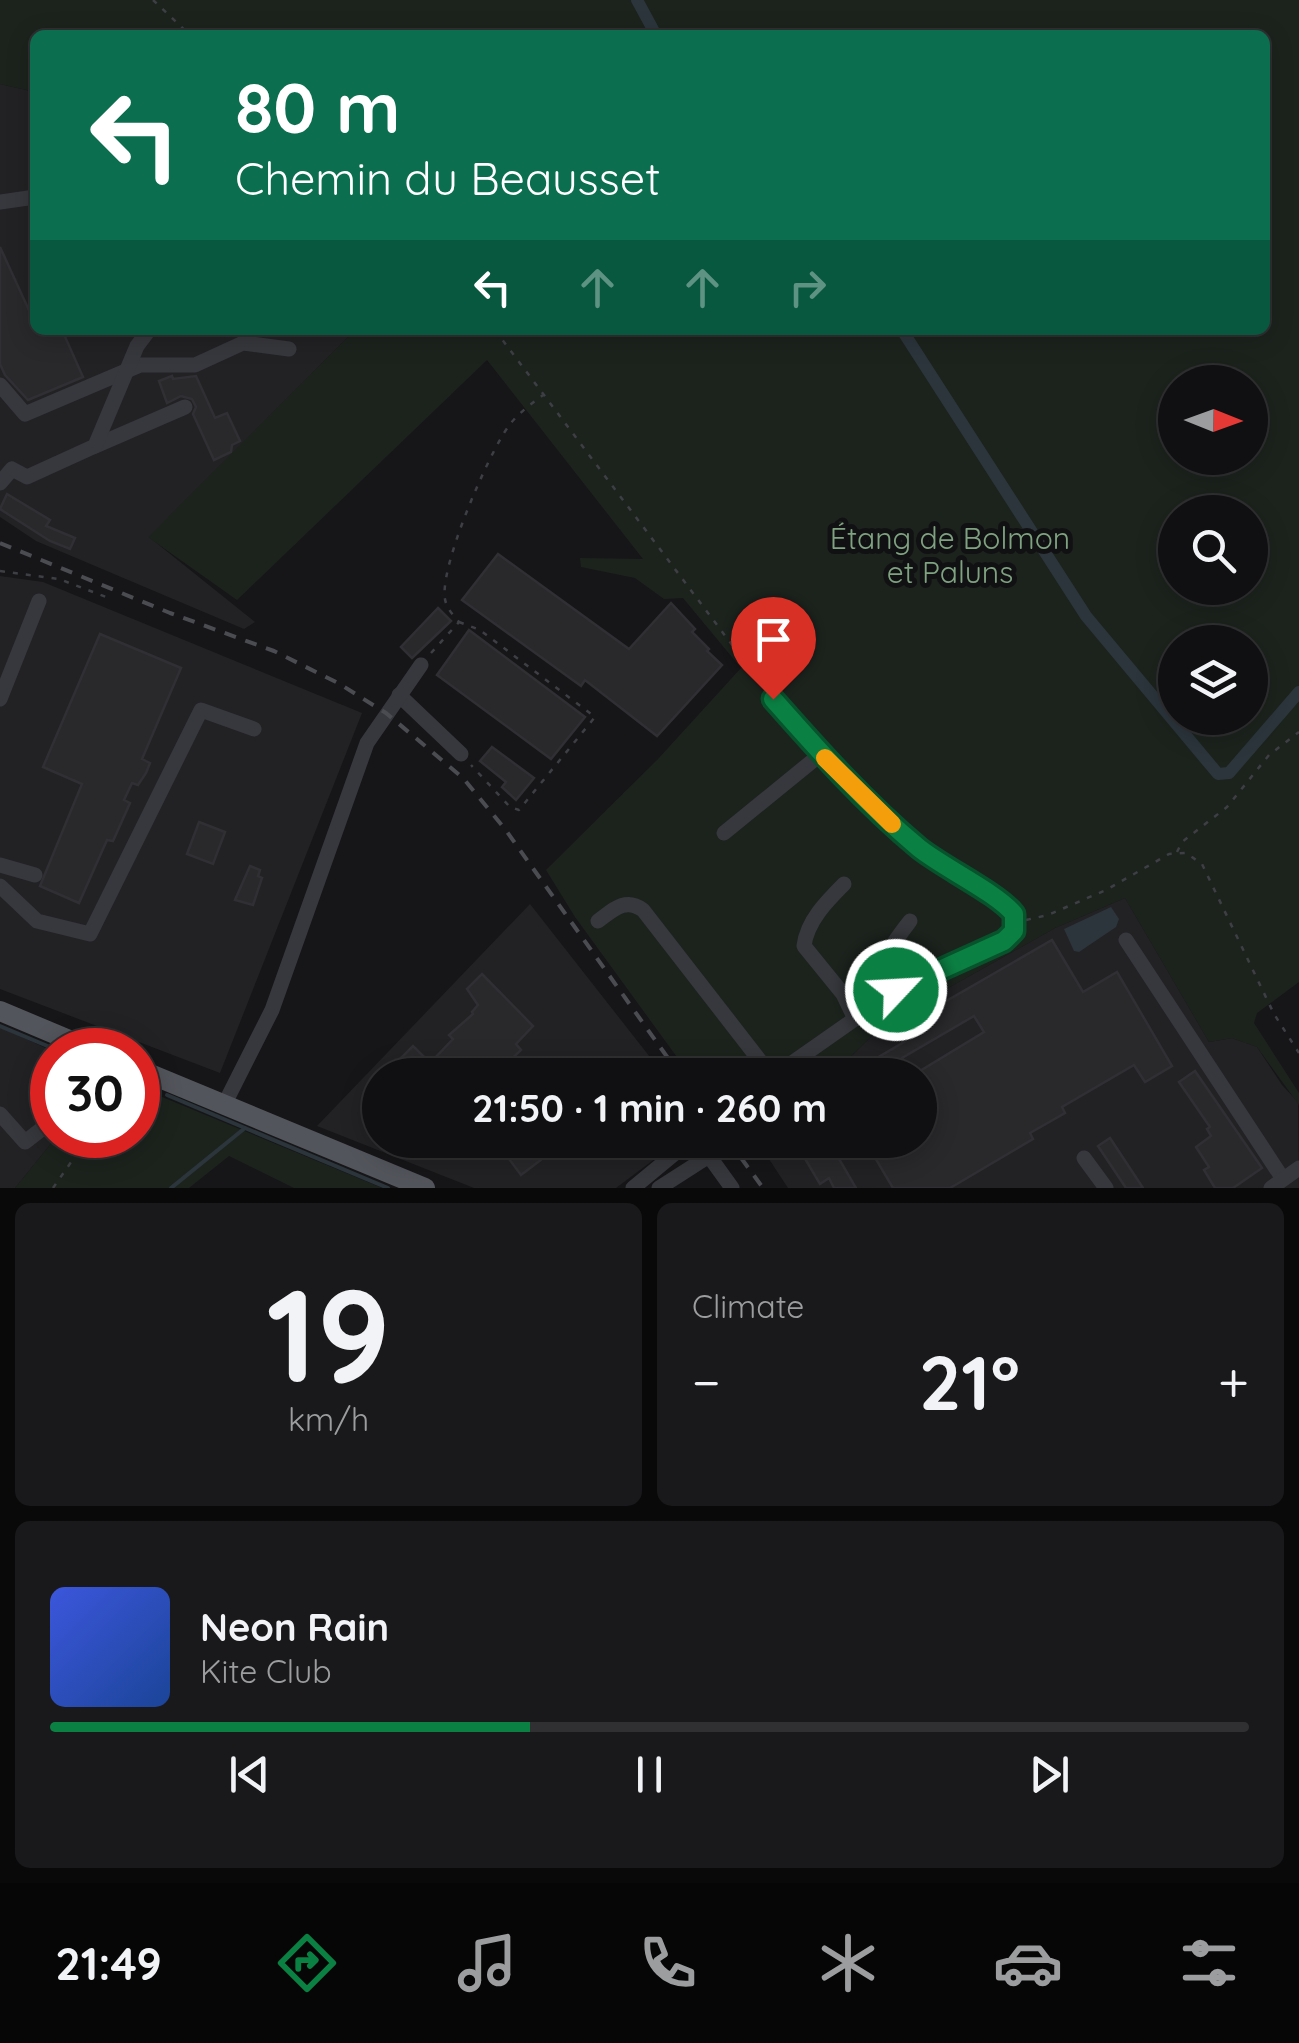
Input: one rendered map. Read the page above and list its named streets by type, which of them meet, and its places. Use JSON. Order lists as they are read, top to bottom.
{
  "parks": ["Étang de Bolmon et Paluns"],
  "north": "right",
  "page": {
    "turn": ["80 m", "Chemin du Beausset"],
    "limit": "30",
    "trip": "21:50 · 1 min · 260 m",
    "tile": [
      ["19", "km/h"],
      "Climate"
    ],
    "heat": ["−", "21°", "+"],
    "song": ["Neon Rain", "Kite Club"],
    "tabs": "21:49"
  }
}
